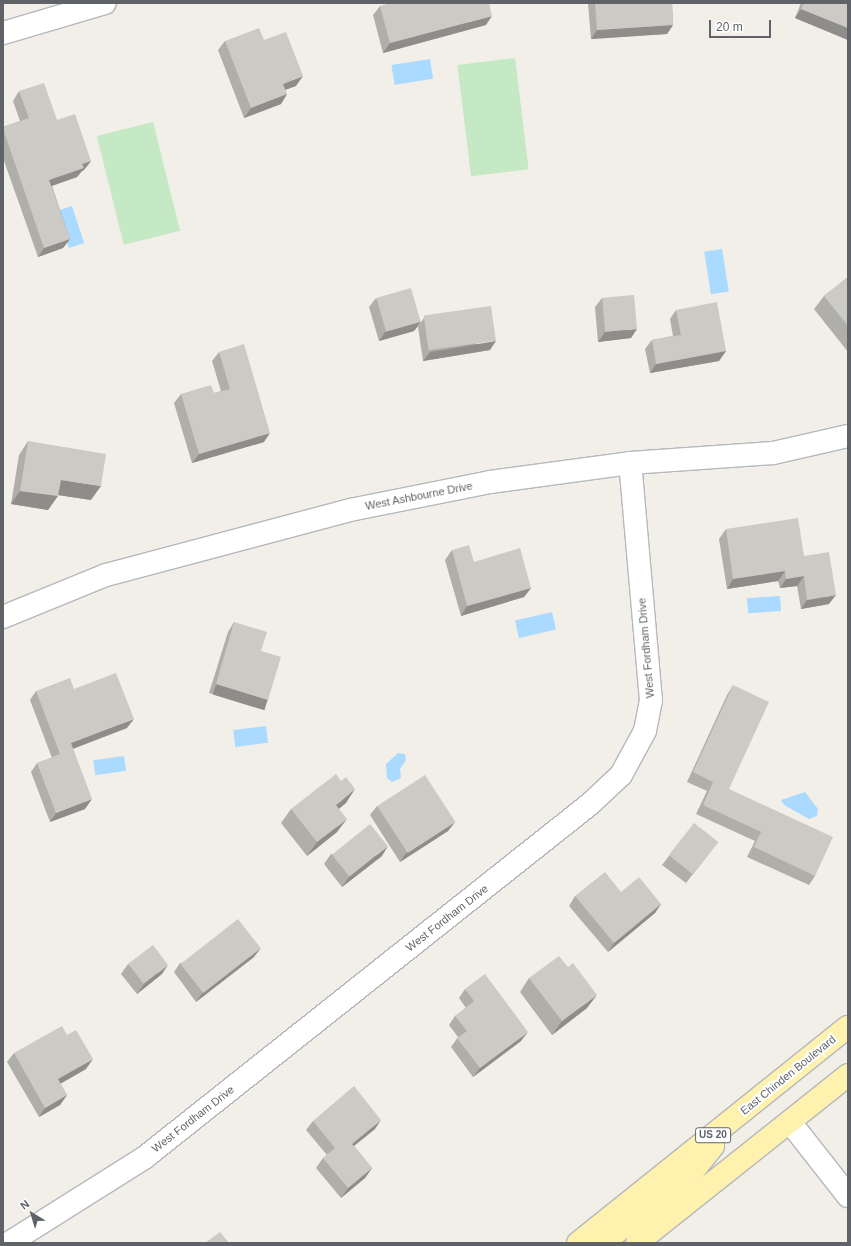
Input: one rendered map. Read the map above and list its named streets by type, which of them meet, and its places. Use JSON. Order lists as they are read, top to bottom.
{
  "streets": {
    "main road": ["East Chinden Boulevard", "US 20"],
    "street": ["West Ashbourne Drive", "West Fordham Drive"]
  },
  "crossings": [
    ["West Ashbourne Drive", "West Fordham Drive"]
  ],
  "scale_bar": "20 m",
  "north": "top left"
}
